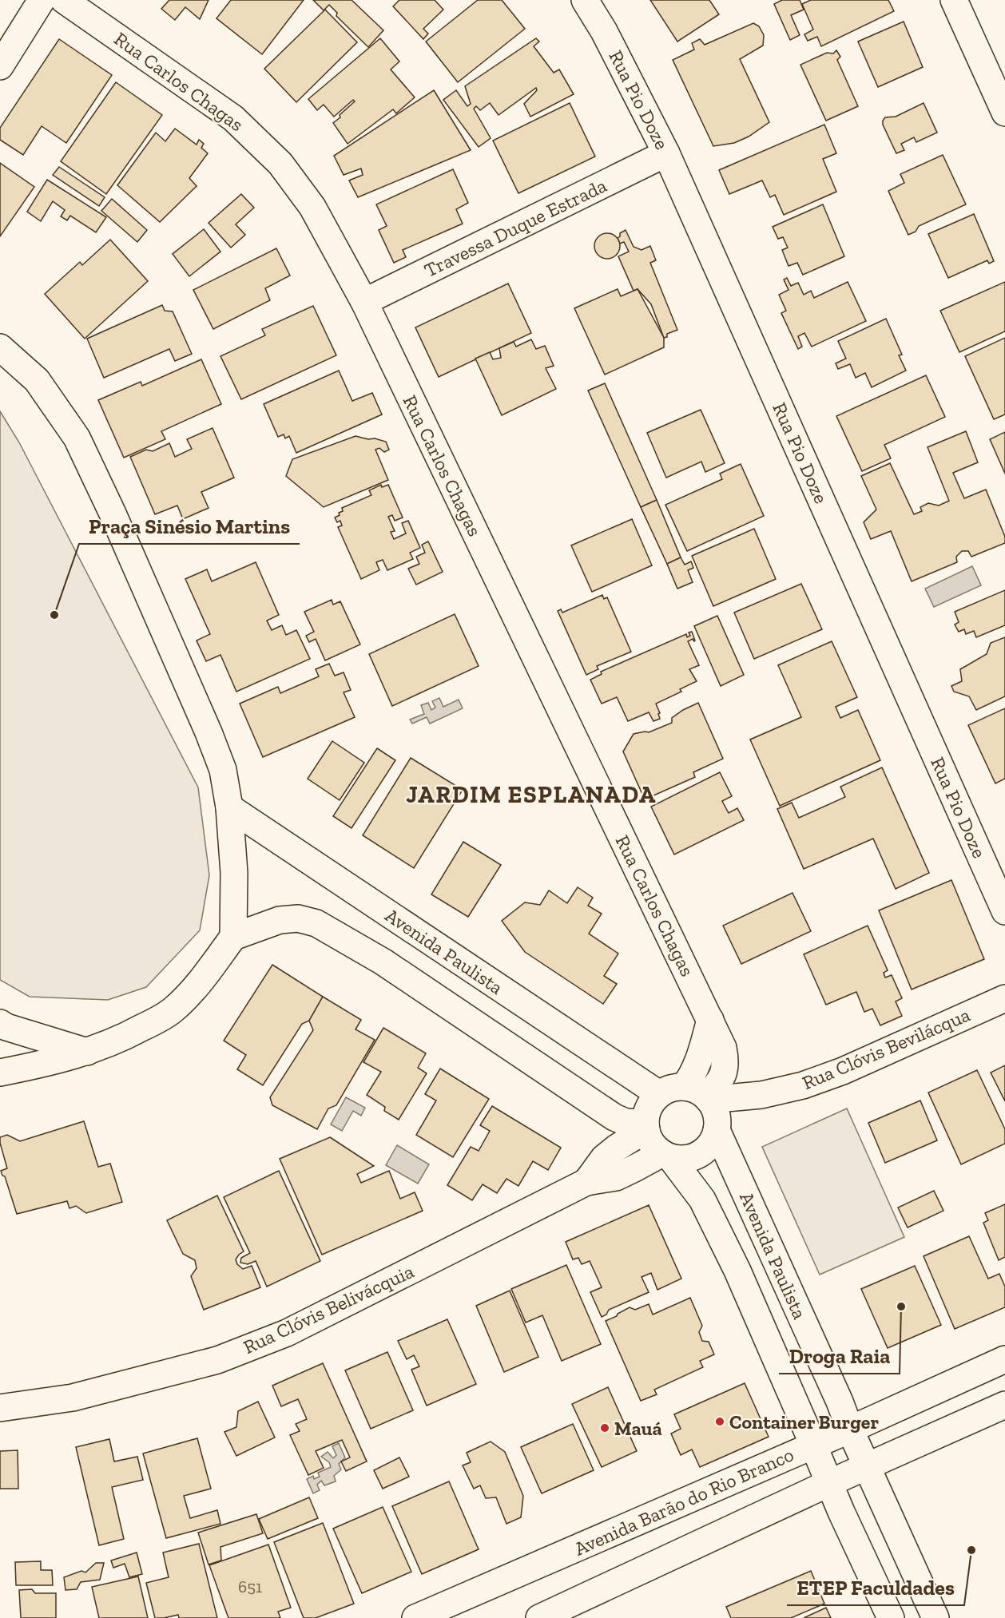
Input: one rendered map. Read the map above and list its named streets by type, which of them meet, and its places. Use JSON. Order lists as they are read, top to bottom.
{
  "streets": {
    "street": [
      "Rua Carlos Chagas",
      "Rua Pio Doze",
      "Travessa Duque Estrada",
      "Avenida Paulista",
      "Rua Clóvis Bevilácqua",
      "Rua Clóvis Belivácquia",
      "Avenida Barão do Rio Branco"
    ]
  },
  "crossings": [
    ["Rua Carlos Chagas", "Travessa Duque Estrada"],
    ["Rua Carlos Chagas", "Avenida Paulista"],
    ["Rua Carlos Chagas", "Rua Clóvis Bevilácqua"],
    ["Rua Carlos Chagas", "Rua Clóvis Belivácquia"],
    ["Rua Pio Doze", "Travessa Duque Estrada"],
    ["Avenida Paulista", "Rua Clóvis Bevilácqua"],
    ["Avenida Paulista", "Rua Clóvis Belivácquia"],
    ["Avenida Paulista", "Avenida Barão do Rio Branco"],
    ["Rua Clóvis Bevilácqua", "Rua Clóvis Belivácquia"]
  ],
  "districts": ["JARDIM ESPLANADA"],
  "places": [
    "Praça Sinésio Martins",
    "Droga Raia",
    "Container Burger",
    "Mauá",
    "ETEP Faculdades"
  ],
  "house_numbers": ["651"]
}
